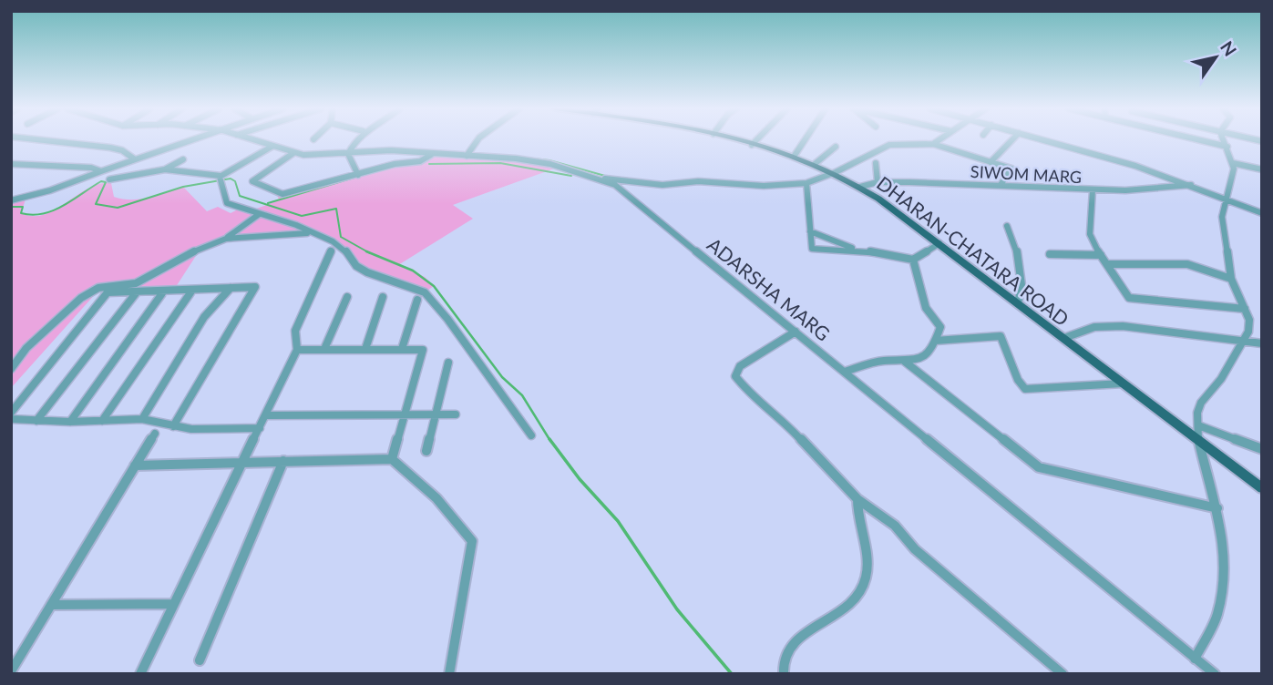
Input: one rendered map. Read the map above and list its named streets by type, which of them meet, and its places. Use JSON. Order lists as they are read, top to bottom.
{
  "streets": {
    "main road": ["DHARAN-CHATARA ROAD"],
    "street": ["SIWOM MARG", "ADARSHA MARG"]
  },
  "crossings": [
    ["SIWOM MARG", "DHARAN-CHATARA ROAD"]
  ],
  "north": "top right"
}
